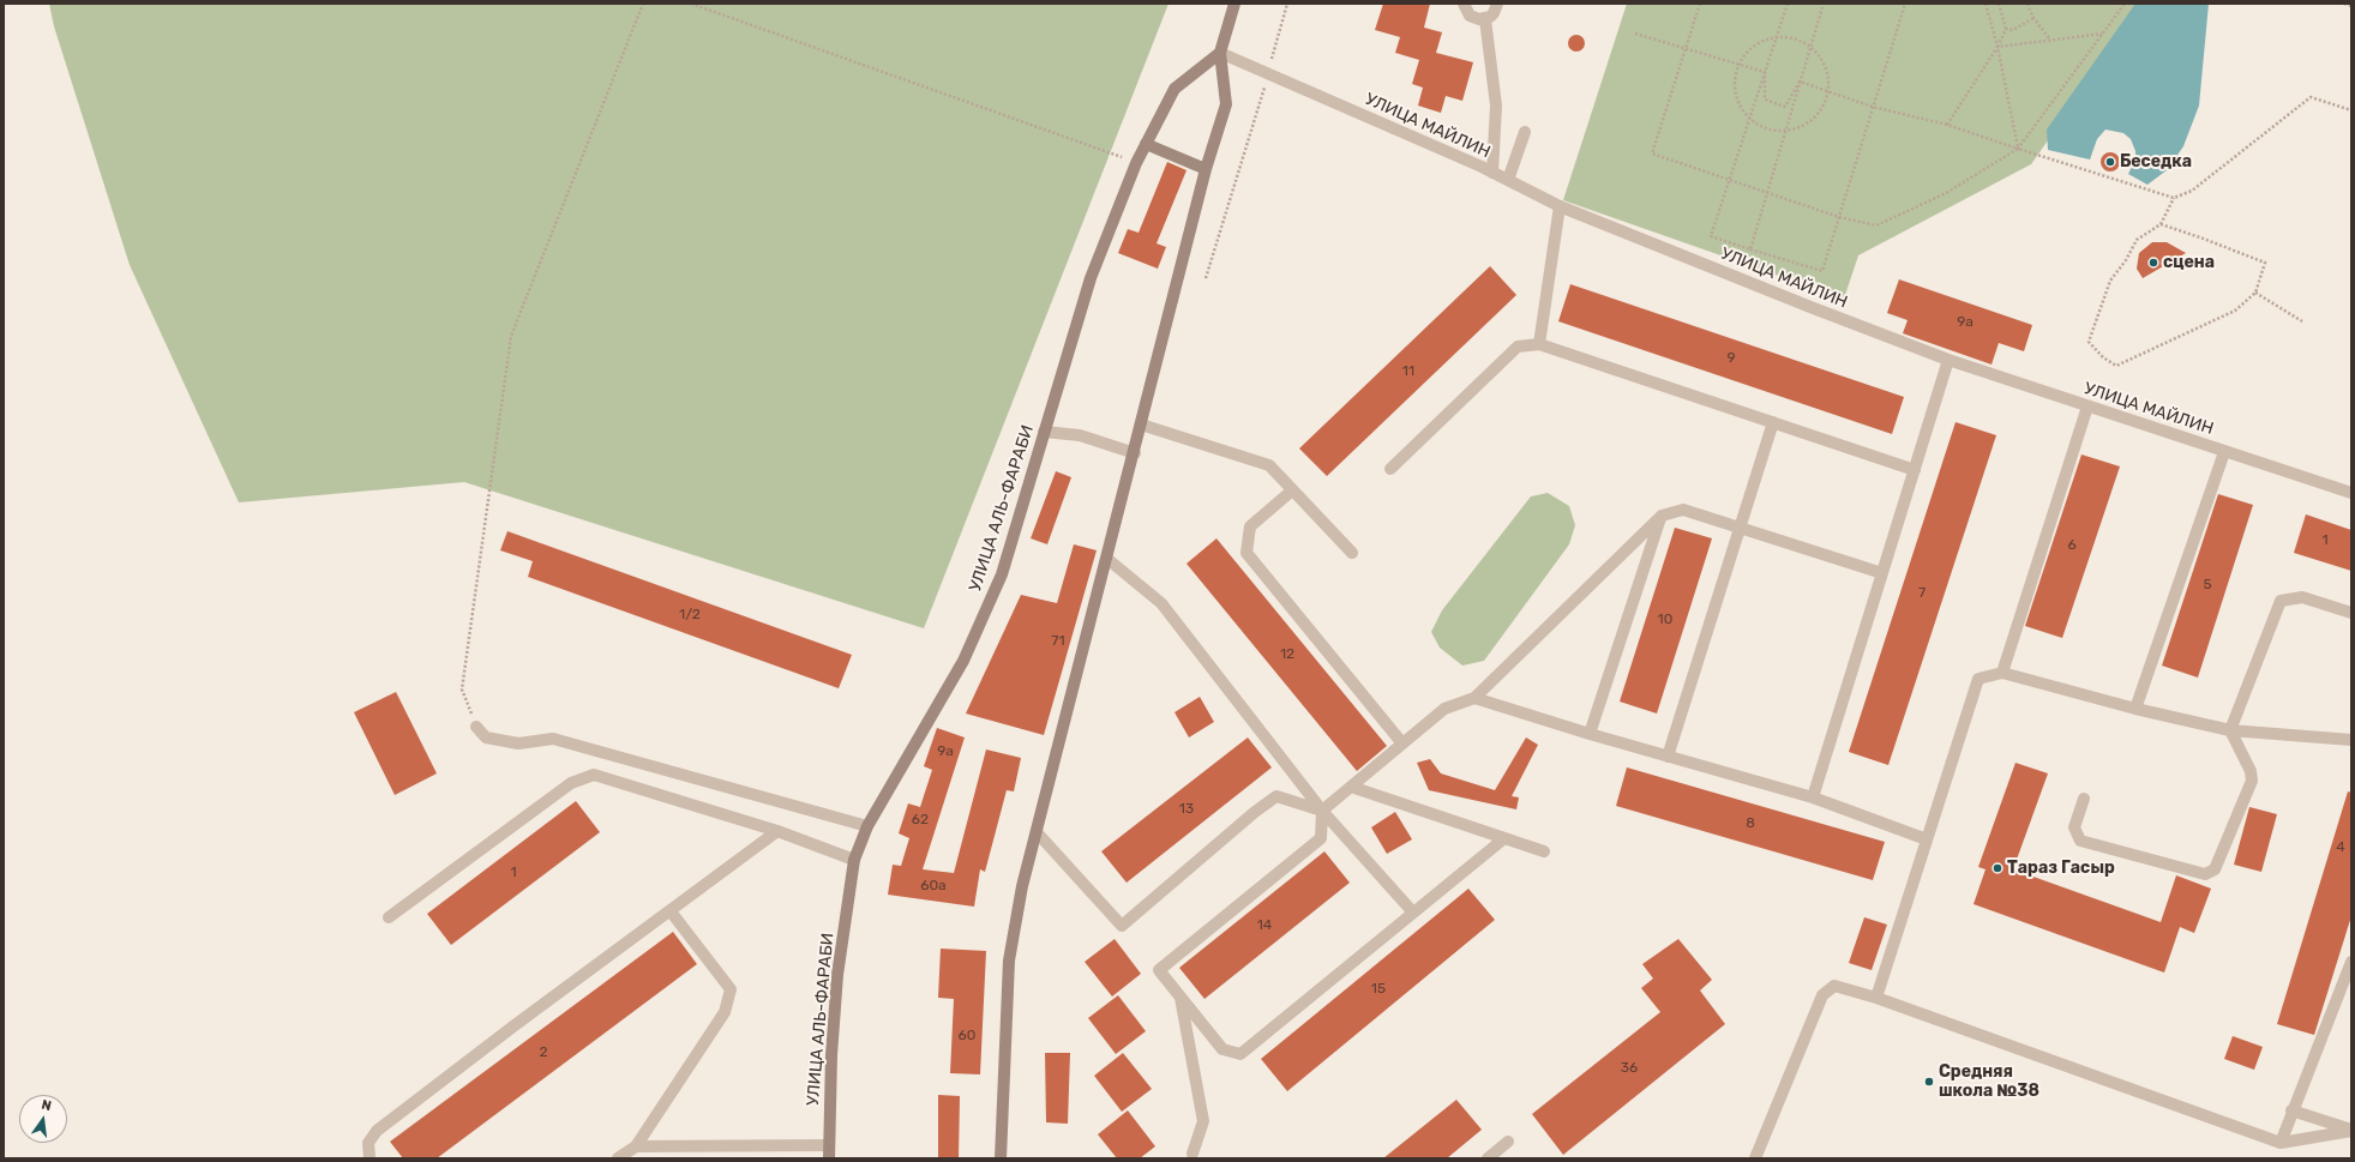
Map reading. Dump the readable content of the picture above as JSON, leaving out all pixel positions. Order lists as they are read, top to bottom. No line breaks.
{"streets":{"main road":["УЛИЦА АЛЬ-ФАРАБИ"],"street":["УЛИЦА МАЙЛИН"]},"crossings":[["УЛИЦА МАЙЛИН","УЛИЦА АЛЬ-ФАРАБИ"]],"places":["Беседка","сцена","Тараз Гасыр","Средняя школа №38"],"house_numbers":["9а","9","11","1","6","5","7","1/2","10","71","12","9а","13","62","8","4","1","60а","14","15","60","2","36"],"north":"top"}
